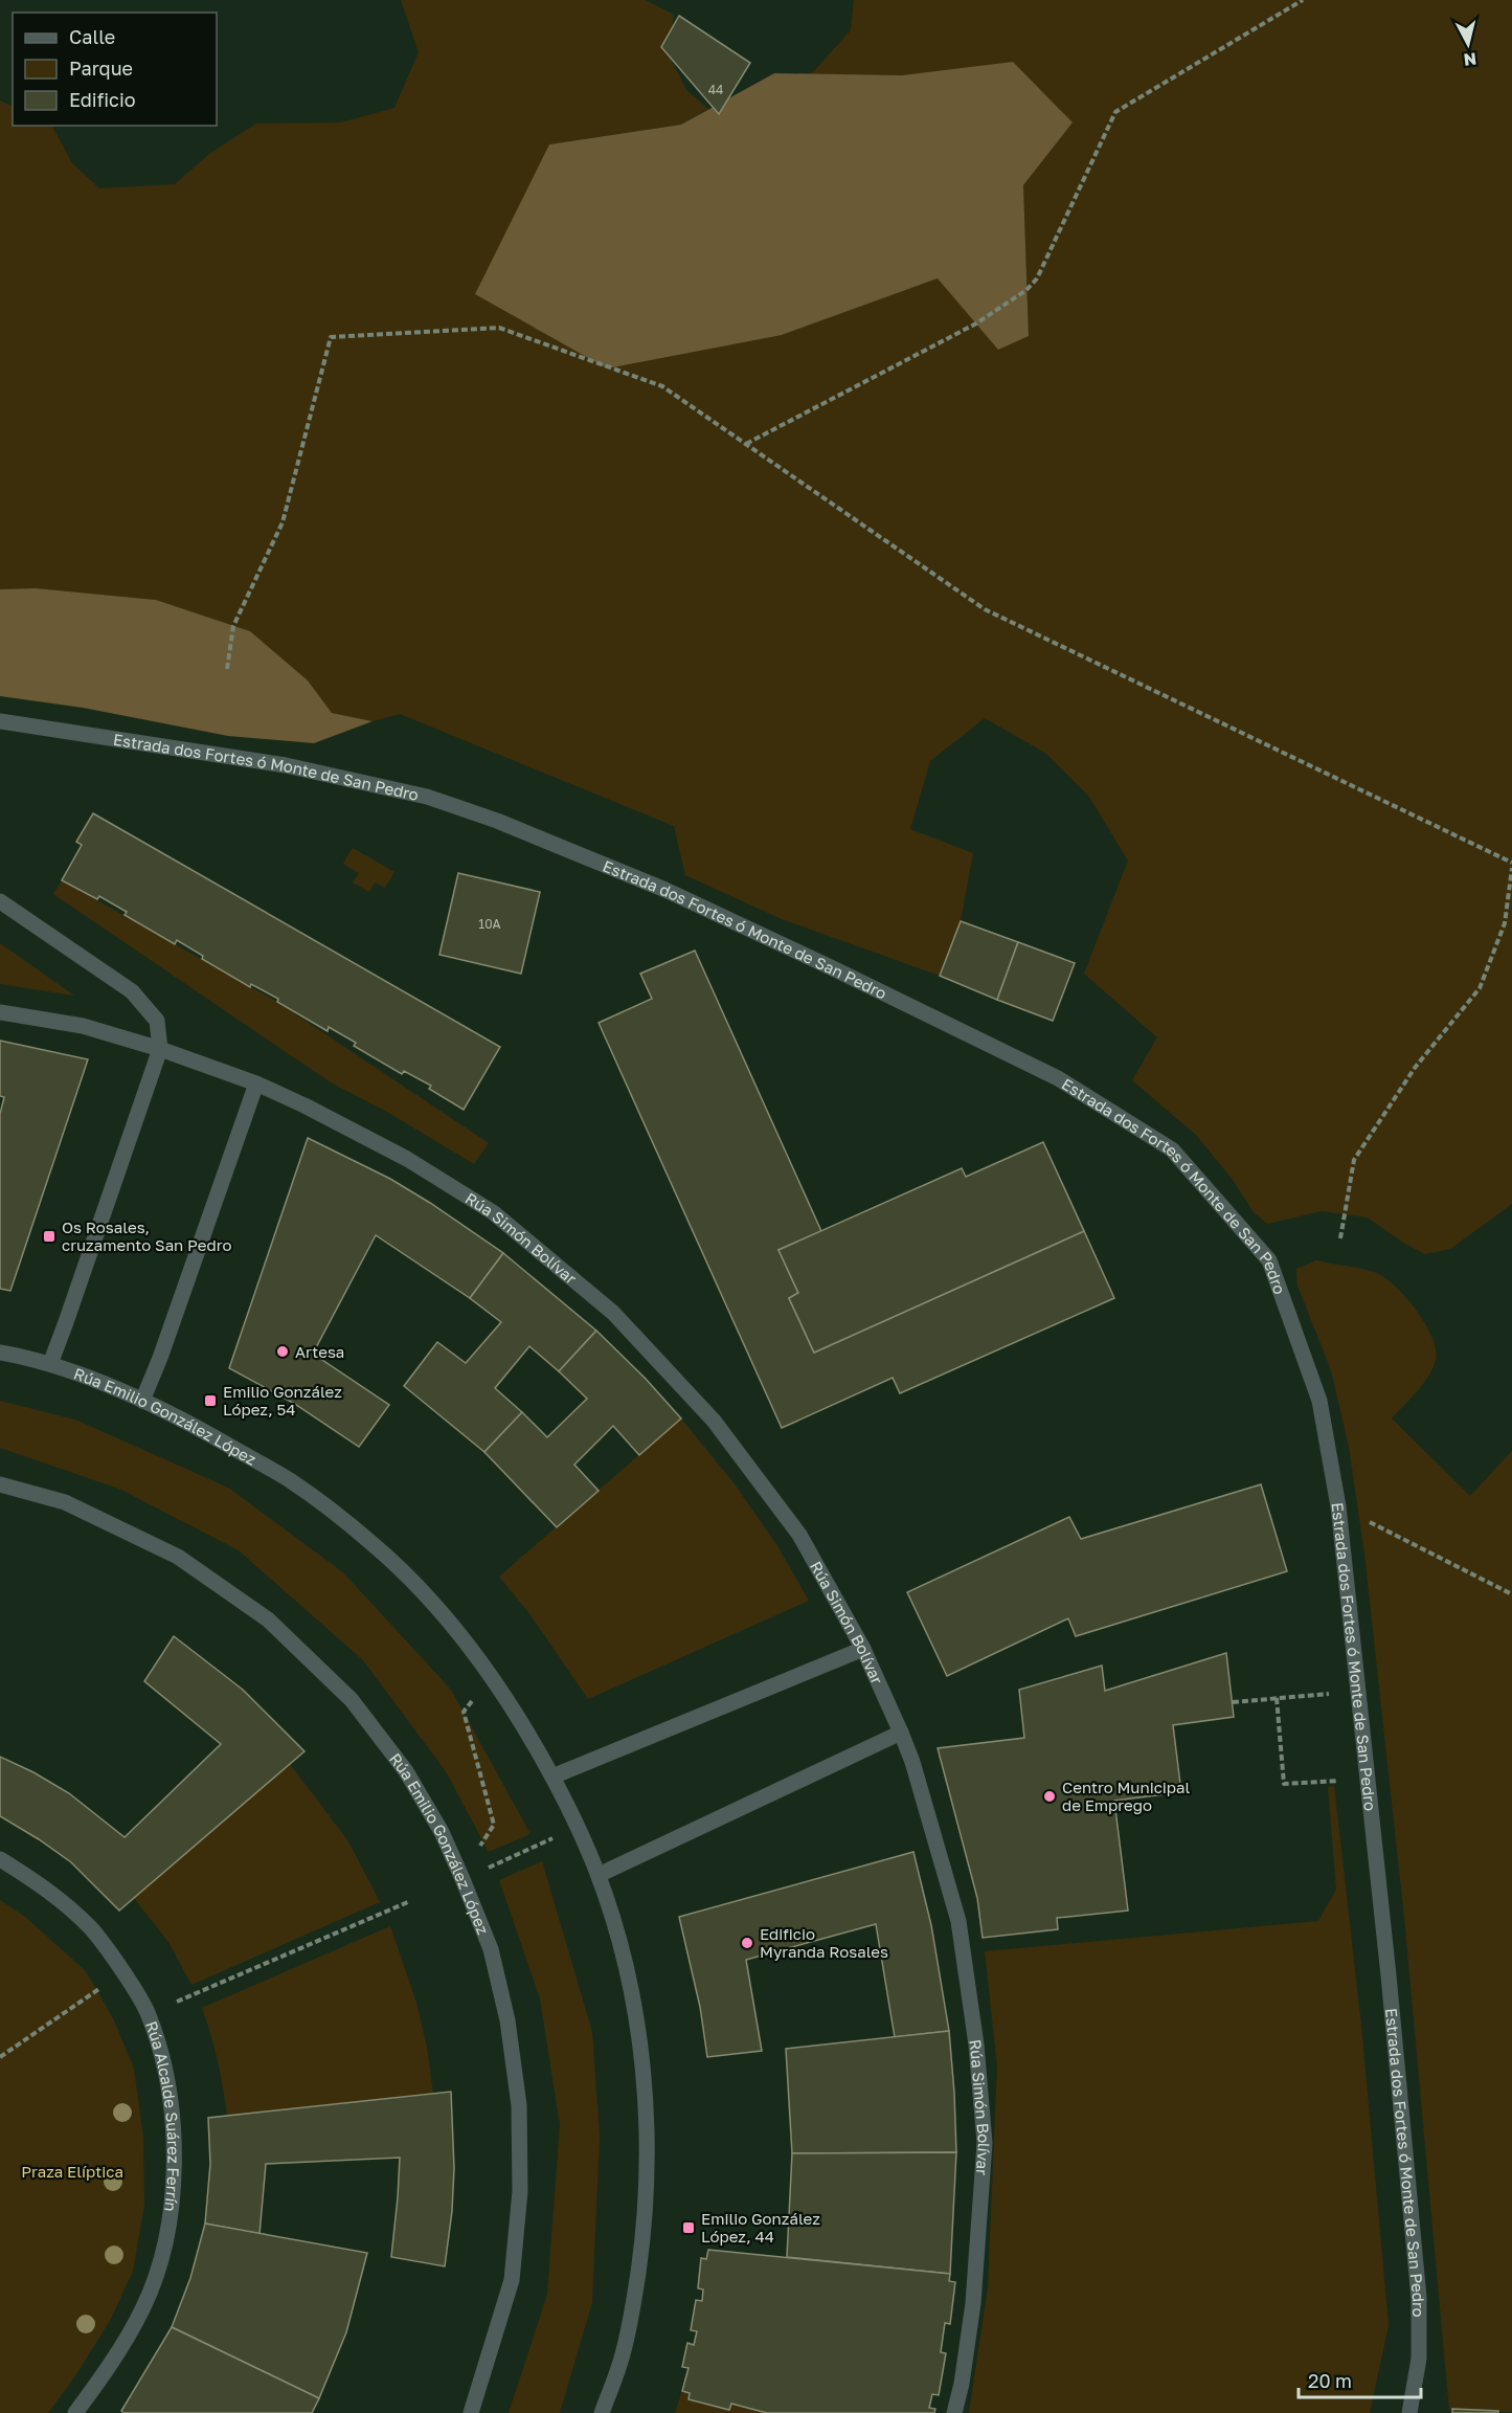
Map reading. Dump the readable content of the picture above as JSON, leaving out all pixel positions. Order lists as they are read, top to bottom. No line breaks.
{"streets":{"street":["Estrada dos Fortes ó Monte de San Pedro","Rúa Simón Bolívar","Rúa Emilio González López","Rúa Alcalde Suárez Ferrín"]},"parks":["Praza Elíptica"],"places":{"transit":["Os Rosales, cruzamento San Pedro","Emilio González López, 54","Emilio González López, 44"],"other":["Artesa","Centro Municipal de Emprego","Edificio Myranda Rosales"]},"house_numbers":["44","10A"],"legend":["Calle","Parque","Edificio"],"scale_bar":"20 m","north":"bottom"}
